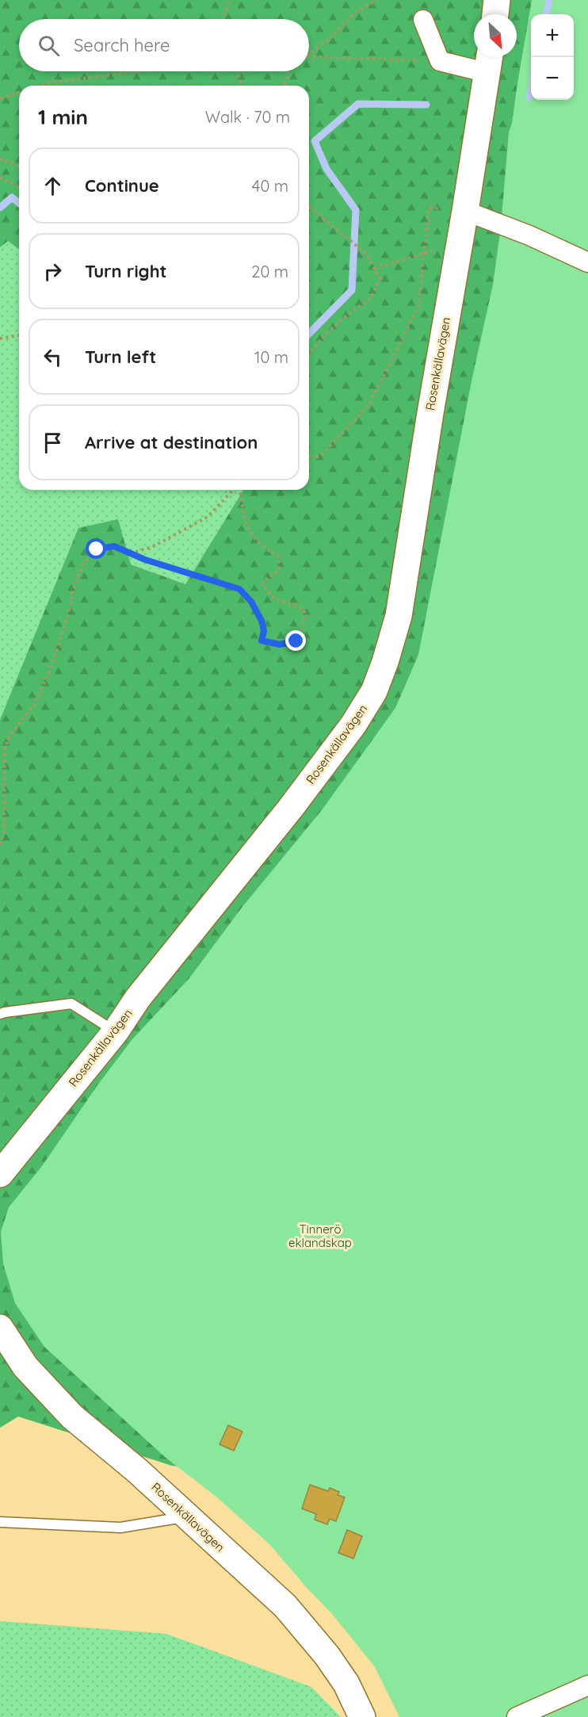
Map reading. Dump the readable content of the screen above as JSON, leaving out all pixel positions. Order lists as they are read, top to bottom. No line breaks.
{"streets":{"street":["Rosenkällavägen"]},"parks":["Tinnerö eklandskap"],"north":"bottom right","page":{"map_buttons":["+","−"],"search":"Search here","heading":["1 min","Walk · 70 m"],"list":[["Continue","40 m"],["Turn right","20 m"],["Turn left","10 m"],"Arrive at destination"]}}
